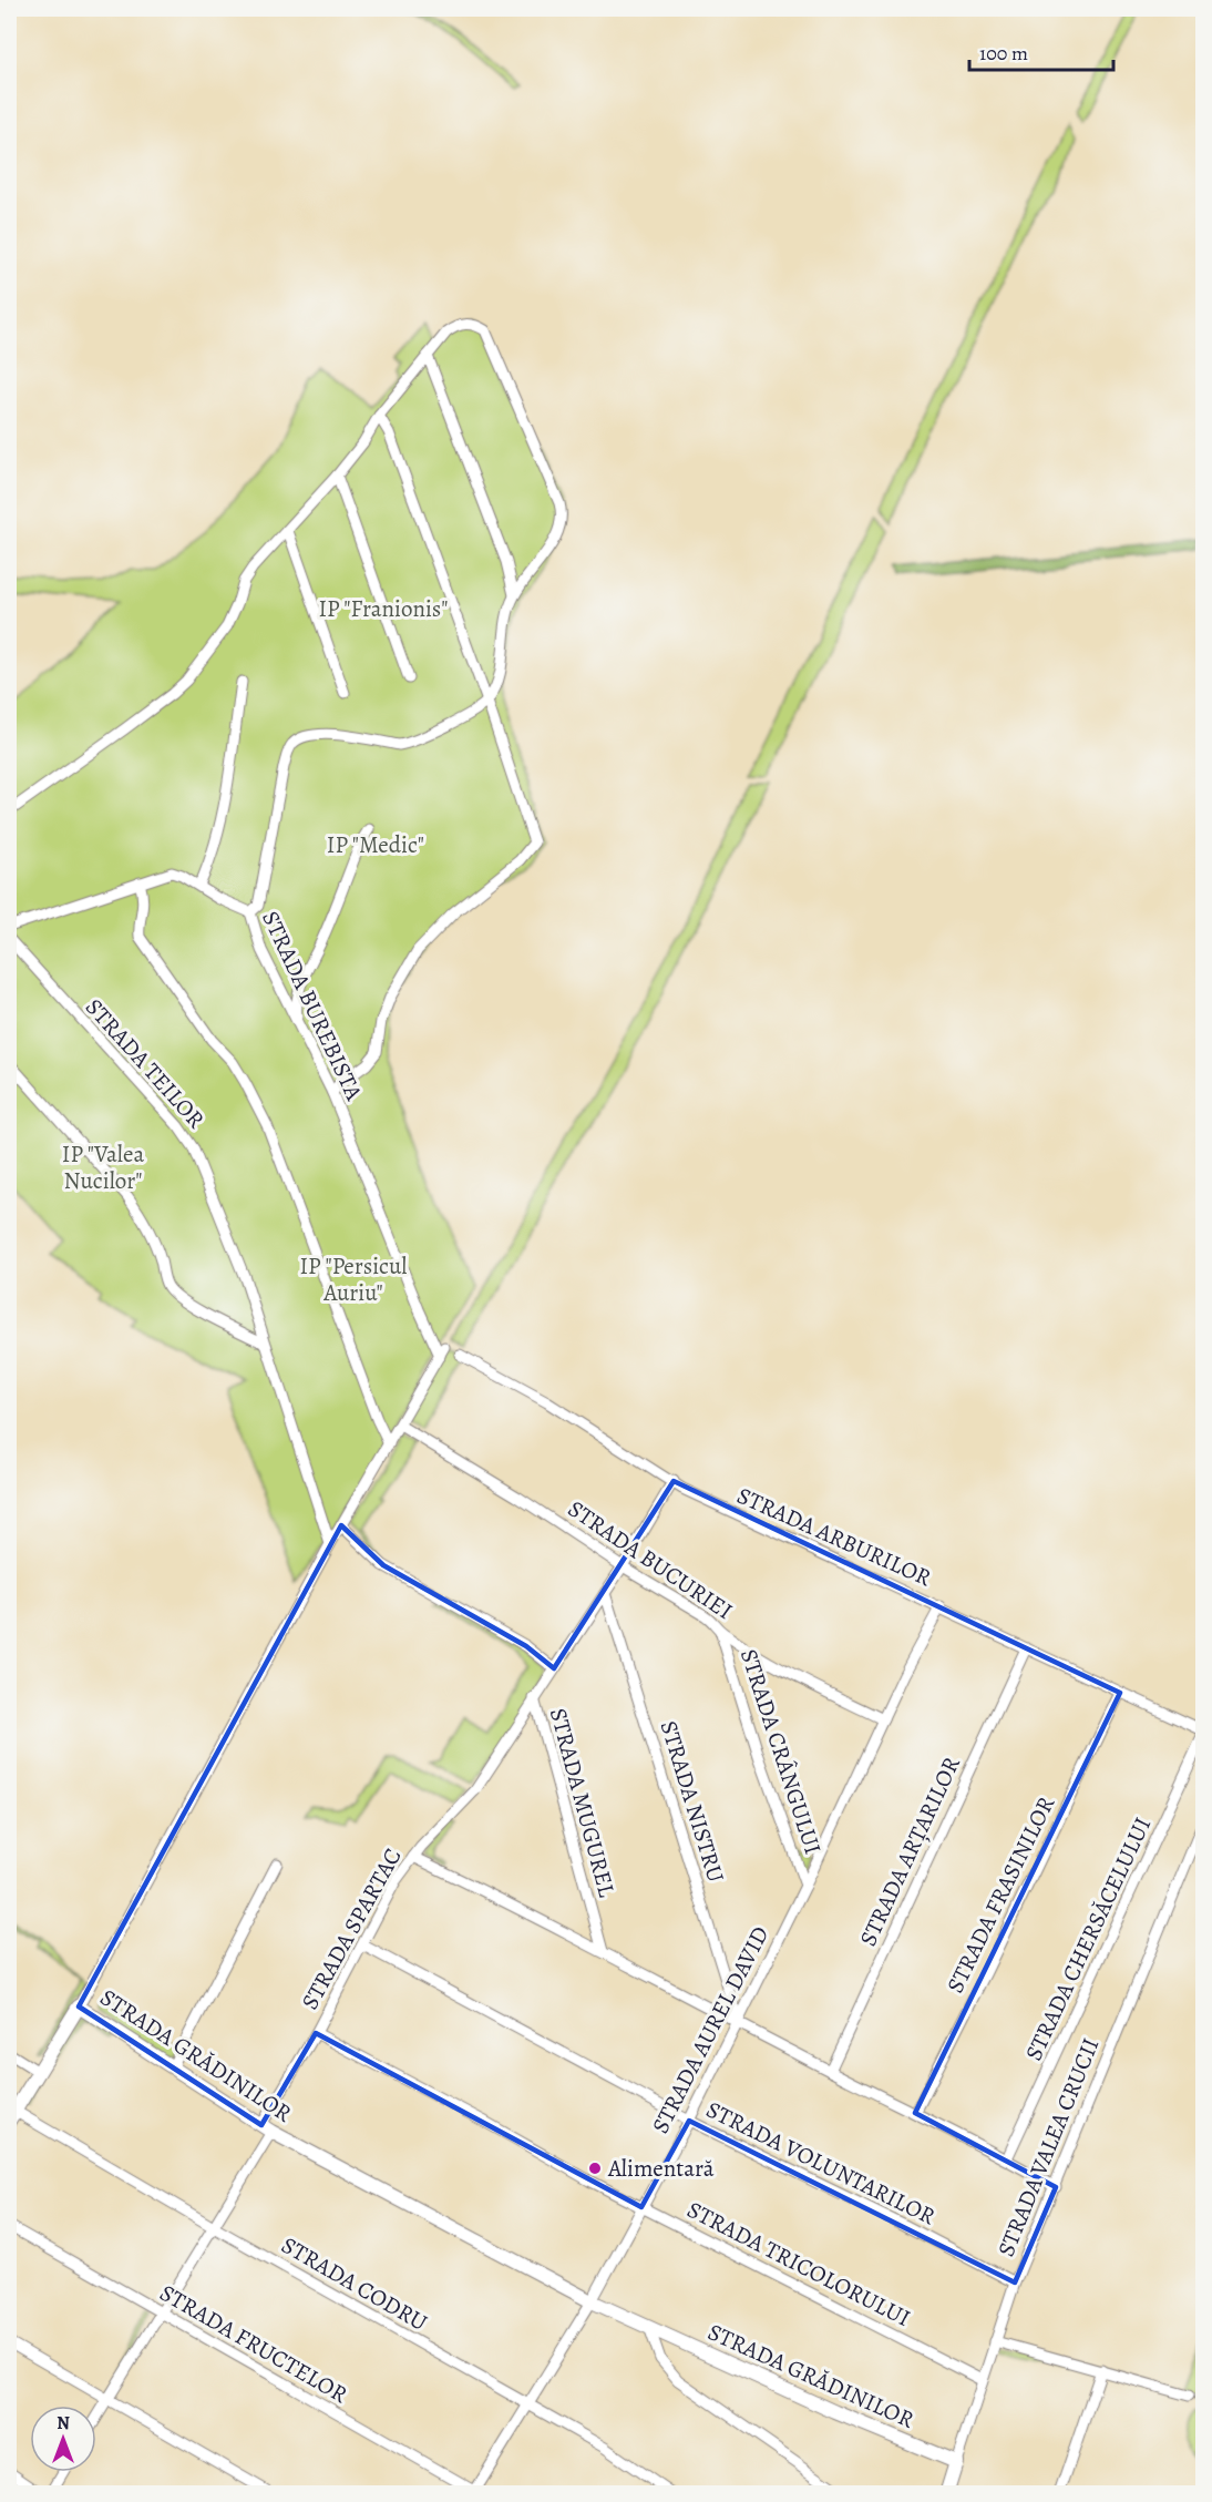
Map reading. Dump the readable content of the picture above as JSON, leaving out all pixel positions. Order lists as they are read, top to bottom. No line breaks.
{"streets":{"street":["STRADA BUREBISTA","STRADA TEILOR","STRADA ARBURILOR","STRADA BUCURIEI","STRADA CRÂNGULUI","STRADA NISTRU","STRADA MUGUREL","STRADA ARȚARILOR","STRADA FRASINILOR","STRADA SPARTAC","STRADA CHERSĂCELULUI","STRADA AUREL DAVID","STRADA GRĂDINILOR","STRADA VALEA CRUCII","STRADA VOLUNTARILOR","STRADA TRICOLORULUI","STRADA CODRU","STRADA FRUCTELOR"]},"crossings":[["STRADA BUREBISTA","STRADA GRĂDINILOR"],["STRADA TEILOR","STRADA GRĂDINILOR"],["STRADA ARBURILOR","STRADA MUGUREL"],["STRADA ARBURILOR","STRADA ARȚARILOR"],["STRADA ARBURILOR","STRADA FRASINILOR"],["STRADA ARBURILOR","STRADA CHERSĂCELULUI"],["STRADA ARBURILOR","STRADA AUREL DAVID"],["STRADA BUCURIEI","STRADA CRÂNGULUI"],["STRADA BUCURIEI","STRADA MUGUREL"],["STRADA BUCURIEI","STRADA AUREL DAVID"],["STRADA BUCURIEI","STRADA GRĂDINILOR"],["STRADA CRÂNGULUI","STRADA AUREL DAVID"],["STRADA NISTRU","STRADA MUGUREL"],["STRADA NISTRU","STRADA AUREL DAVID"],["STRADA MUGUREL","STRADA SPARTAC"],["STRADA SPARTAC","STRADA GRĂDINILOR"],["STRADA SPARTAC","STRADA VOLUNTARILOR"],["STRADA SPARTAC","STRADA TRICOLORULUI"],["STRADA SPARTAC","STRADA CODRU"],["STRADA SPARTAC","STRADA FRUCTELOR"],["STRADA AUREL DAVID","STRADA GRĂDINILOR"],["STRADA AUREL DAVID","STRADA VOLUNTARILOR"],["STRADA AUREL DAVID","STRADA TRICOLORULUI"],["STRADA AUREL DAVID","STRADA CODRU"],["STRADA AUREL DAVID","STRADA FRUCTELOR"],["STRADA GRĂDINILOR","STRADA VALEA CRUCII"],["STRADA VALEA CRUCII","STRADA VOLUNTARILOR"],["STRADA VALEA CRUCII","STRADA TRICOLORULUI"]],"parks":["IP \"Franionis\"","IP \"Medic\"","IP \"Valea Nucilor\"","IP \"Persicul Auriu\""],"places":["Alimentară"],"scale_bar":"100 m","north":"top"}
